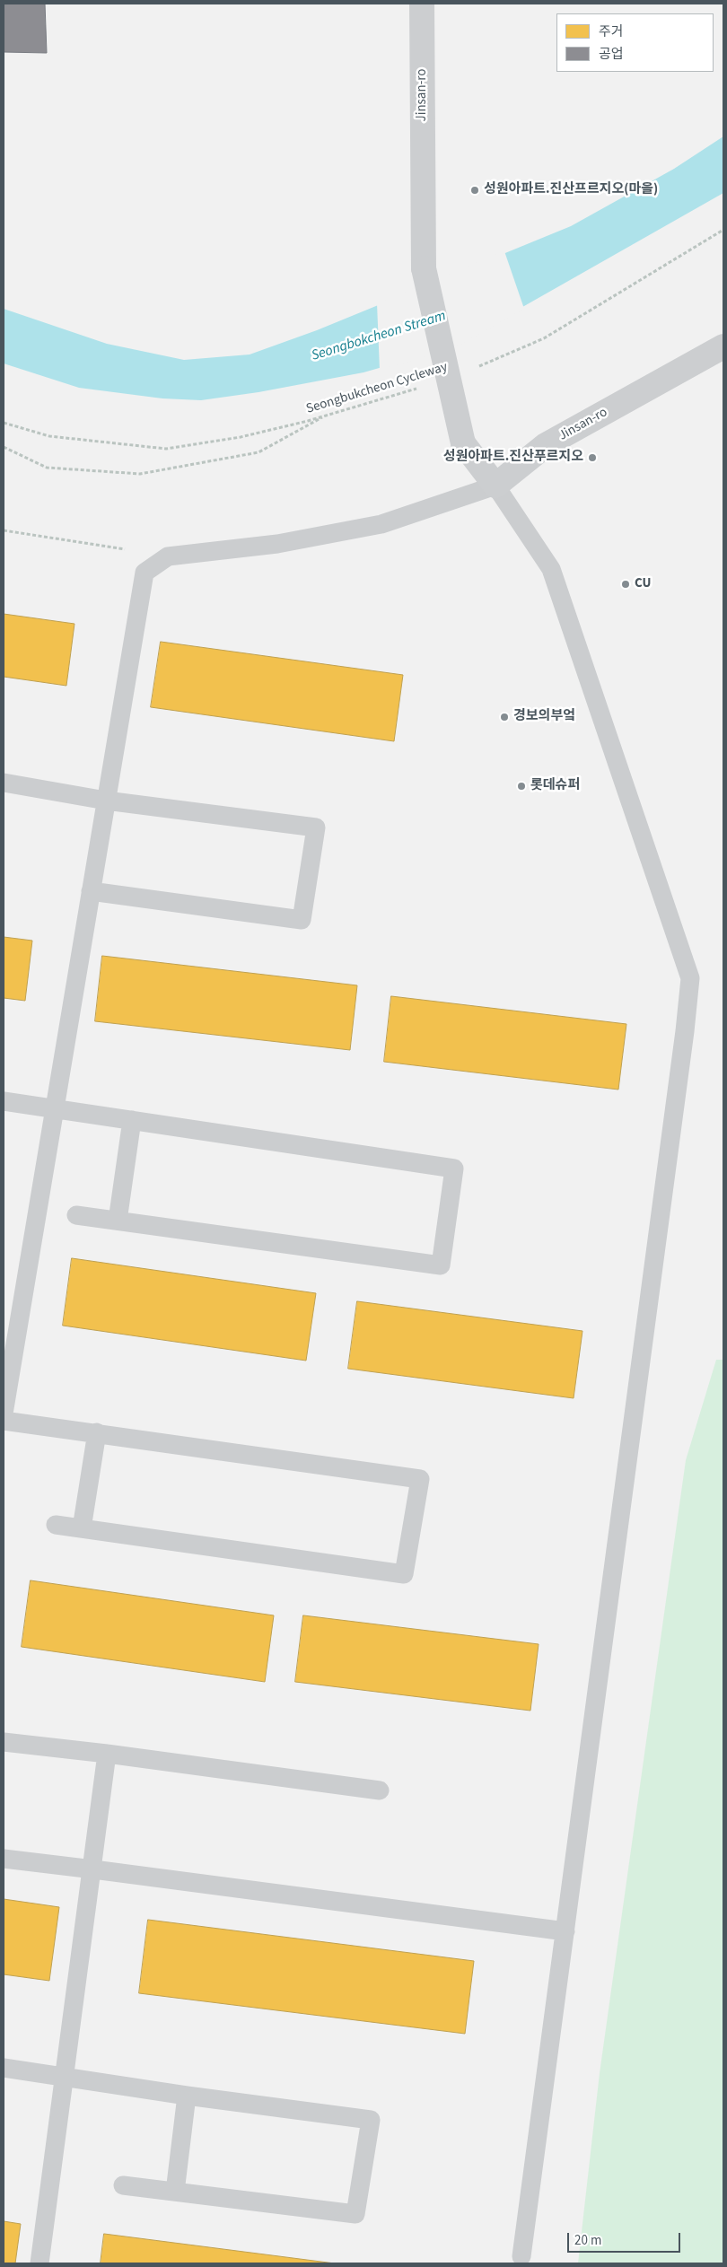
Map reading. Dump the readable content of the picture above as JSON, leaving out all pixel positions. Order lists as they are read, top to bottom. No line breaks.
{"streets":{"street":["Jinsan-ro"],"path":["Seongbukcheon Cycleway"]},"water":["Seongbokcheon Stream"],"places":["성원아파트.진산프르지오(마을)","성원아파트.진산푸르지오","CU","경보의부엌","롯데슈퍼"],"legend":["주거","공업"],"scale_bar":"20 m"}
